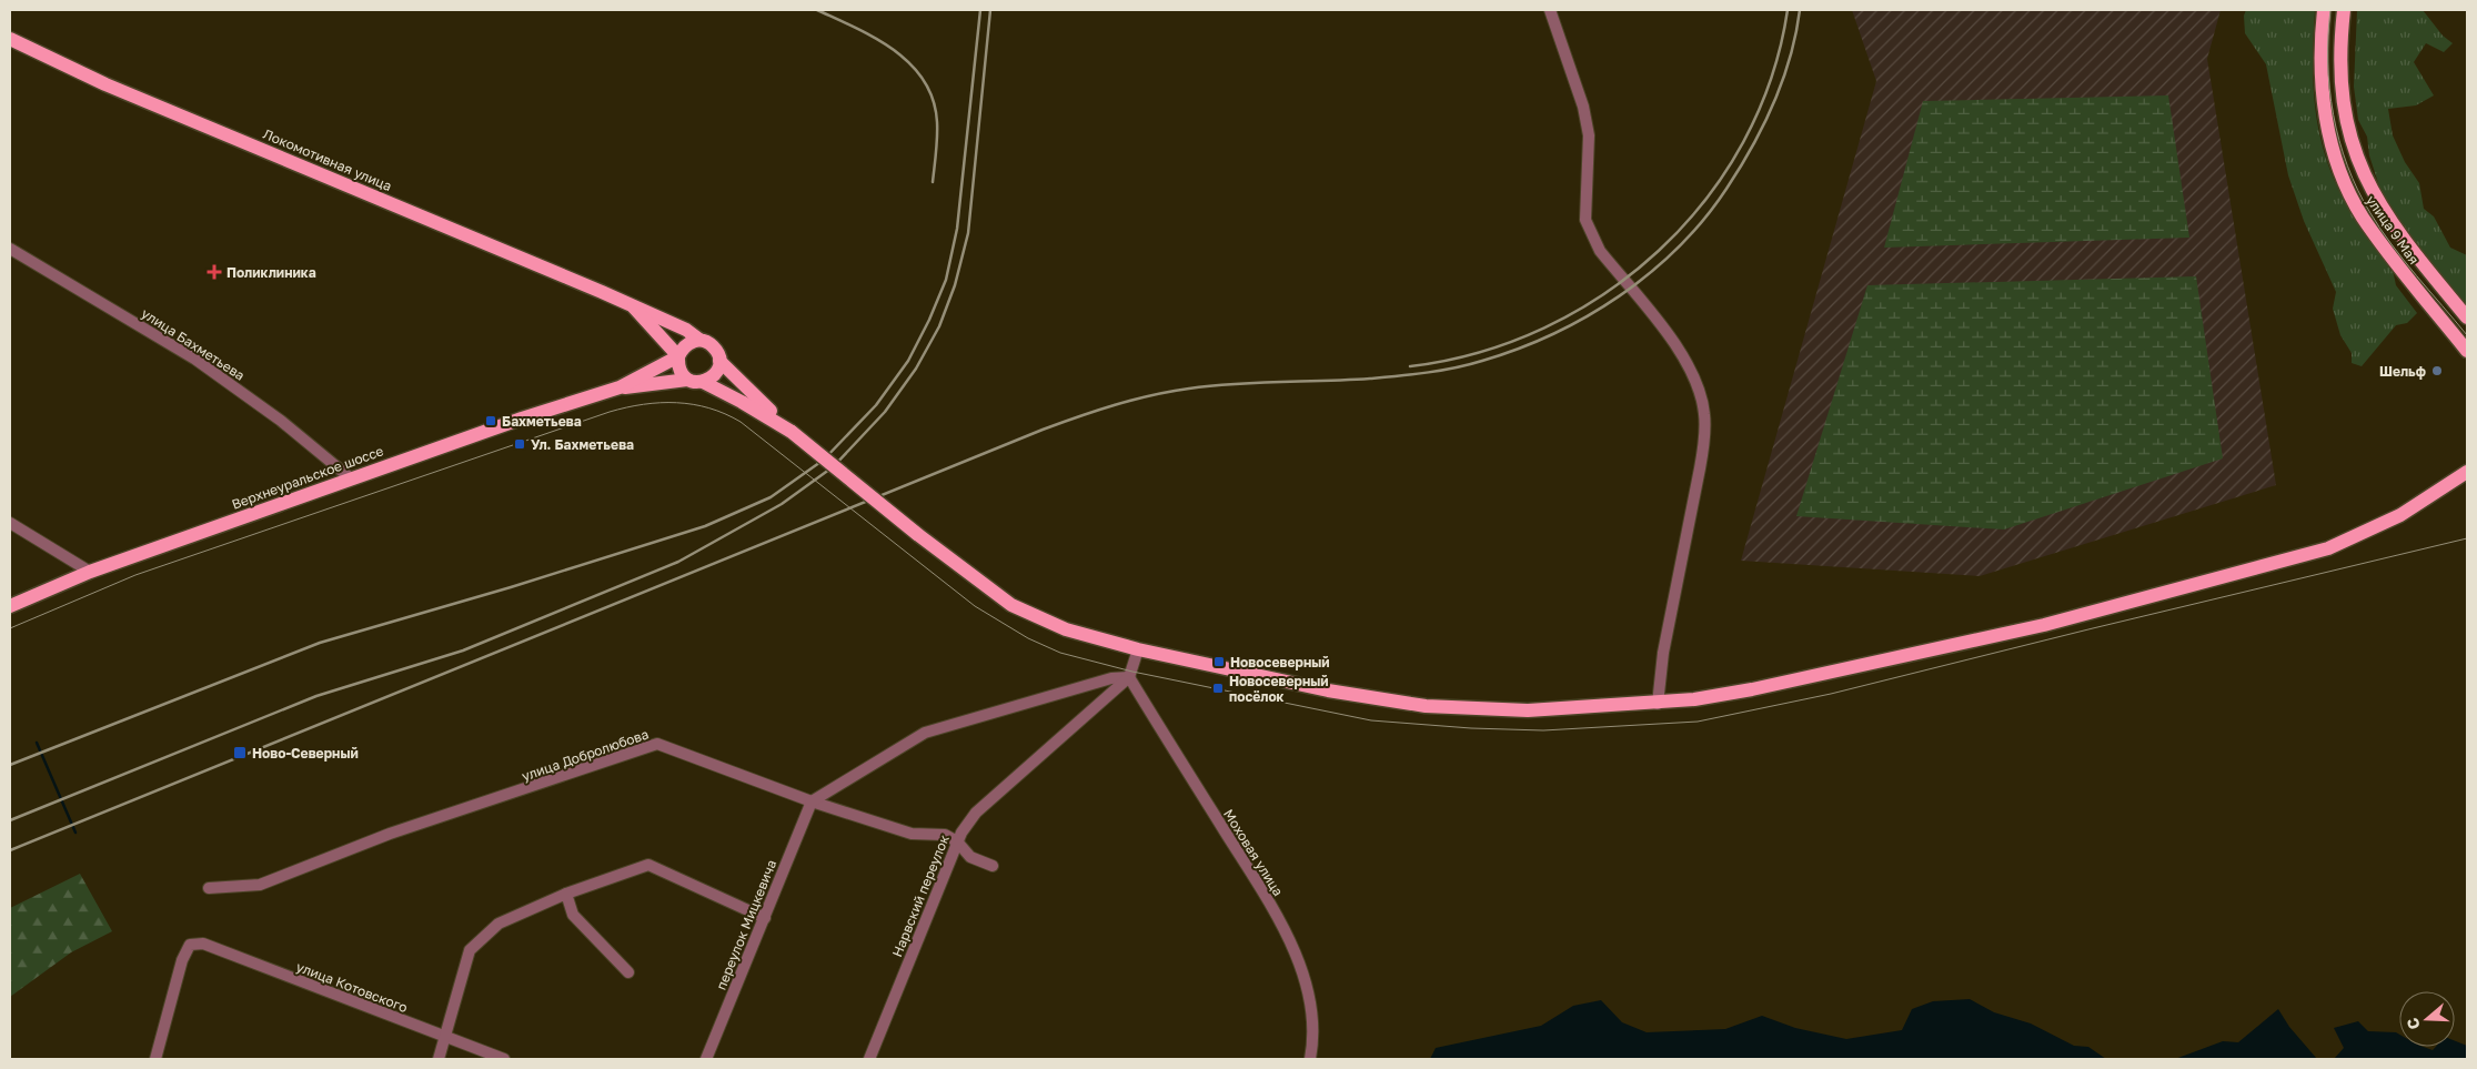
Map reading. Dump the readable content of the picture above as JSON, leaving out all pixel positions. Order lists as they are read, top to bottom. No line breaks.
{"streets":{"main road":["Локомотивная улица","улица 9 Мая","Верхнеуральское шоссе"],"street":["улица Бахметьева","улица Добролюбова","Моховая улица","Нарвский переулок","переулок Мицкевича","улица Котовского"]},"crossings":[["улица Бахметьева","Верхнеуральское шоссе"],["улица Добролюбова","Нарвский переулок"],["улица Добролюбова","переулок Мицкевича"],["Моховая улица","Нарвский переулок"]],"places":{"health":["Поликлиника"],"other":["Шельф"],"transit":["Бахметьева","Ул. Бахметьева","Новосеверный","Новосеверный посёлок","Ново-Северный"]},"north":"left"}
